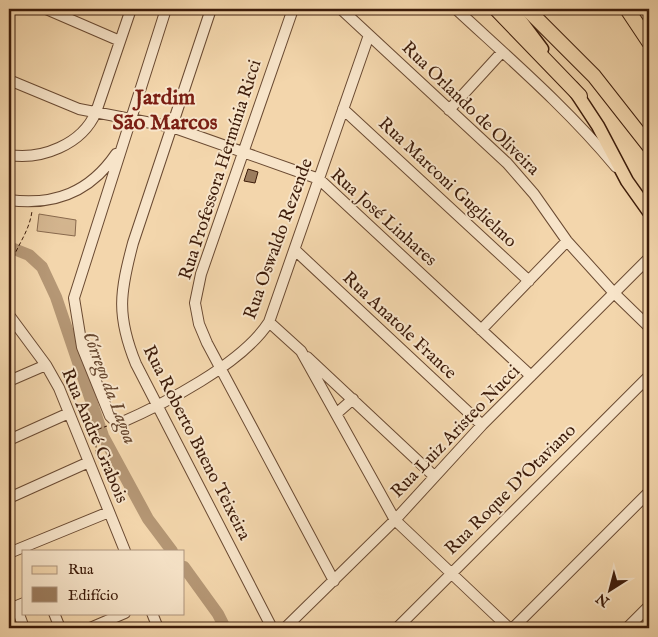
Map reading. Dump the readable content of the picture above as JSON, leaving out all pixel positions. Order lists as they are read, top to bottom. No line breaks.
{"streets":{"street":["Rua Orlando de Oliveira","Rua Professora Hermínia Ricci","Rua Marconi Guglielmo","Rua José Linhares","Rua Oswaldo Rezende","Rua Anatole France","Rua Luiz Aristeo Nucci","Rua André Grabois","Rua Roberto Bueno Teixeira","Rua Roque D'Otaviano"]},"crossings":[["Rua Orlando de Oliveira","Rua Oswaldo Rezende"],["Rua Orlando de Oliveira","Rua Luiz Aristeo Nucci"],["Rua Professora Hermínia Ricci","Rua José Linhares"],["Rua Professora Hermínia Ricci","Rua Oswaldo Rezende"],["Rua Professora Hermínia Ricci","Rua Luiz Aristeo Nucci"],["Rua Marconi Guglielmo","Rua Oswaldo Rezende"],["Rua José Linhares","Rua Oswaldo Rezende"],["Rua José Linhares","Rua Luiz Aristeo Nucci"],["Rua José Linhares","Rua Roberto Bueno Teixeira"],["Rua Oswaldo Rezende","Rua Anatole France"],["Rua Oswaldo Rezende","Rua Roberto Bueno Teixeira"],["Rua Anatole France","Rua Luiz Aristeo Nucci"]],"districts":["Jardim São Marcos"],"water":["Córrego da Lagoa"],"legend":["Rua","Edifício"],"north":"bottom left"}
